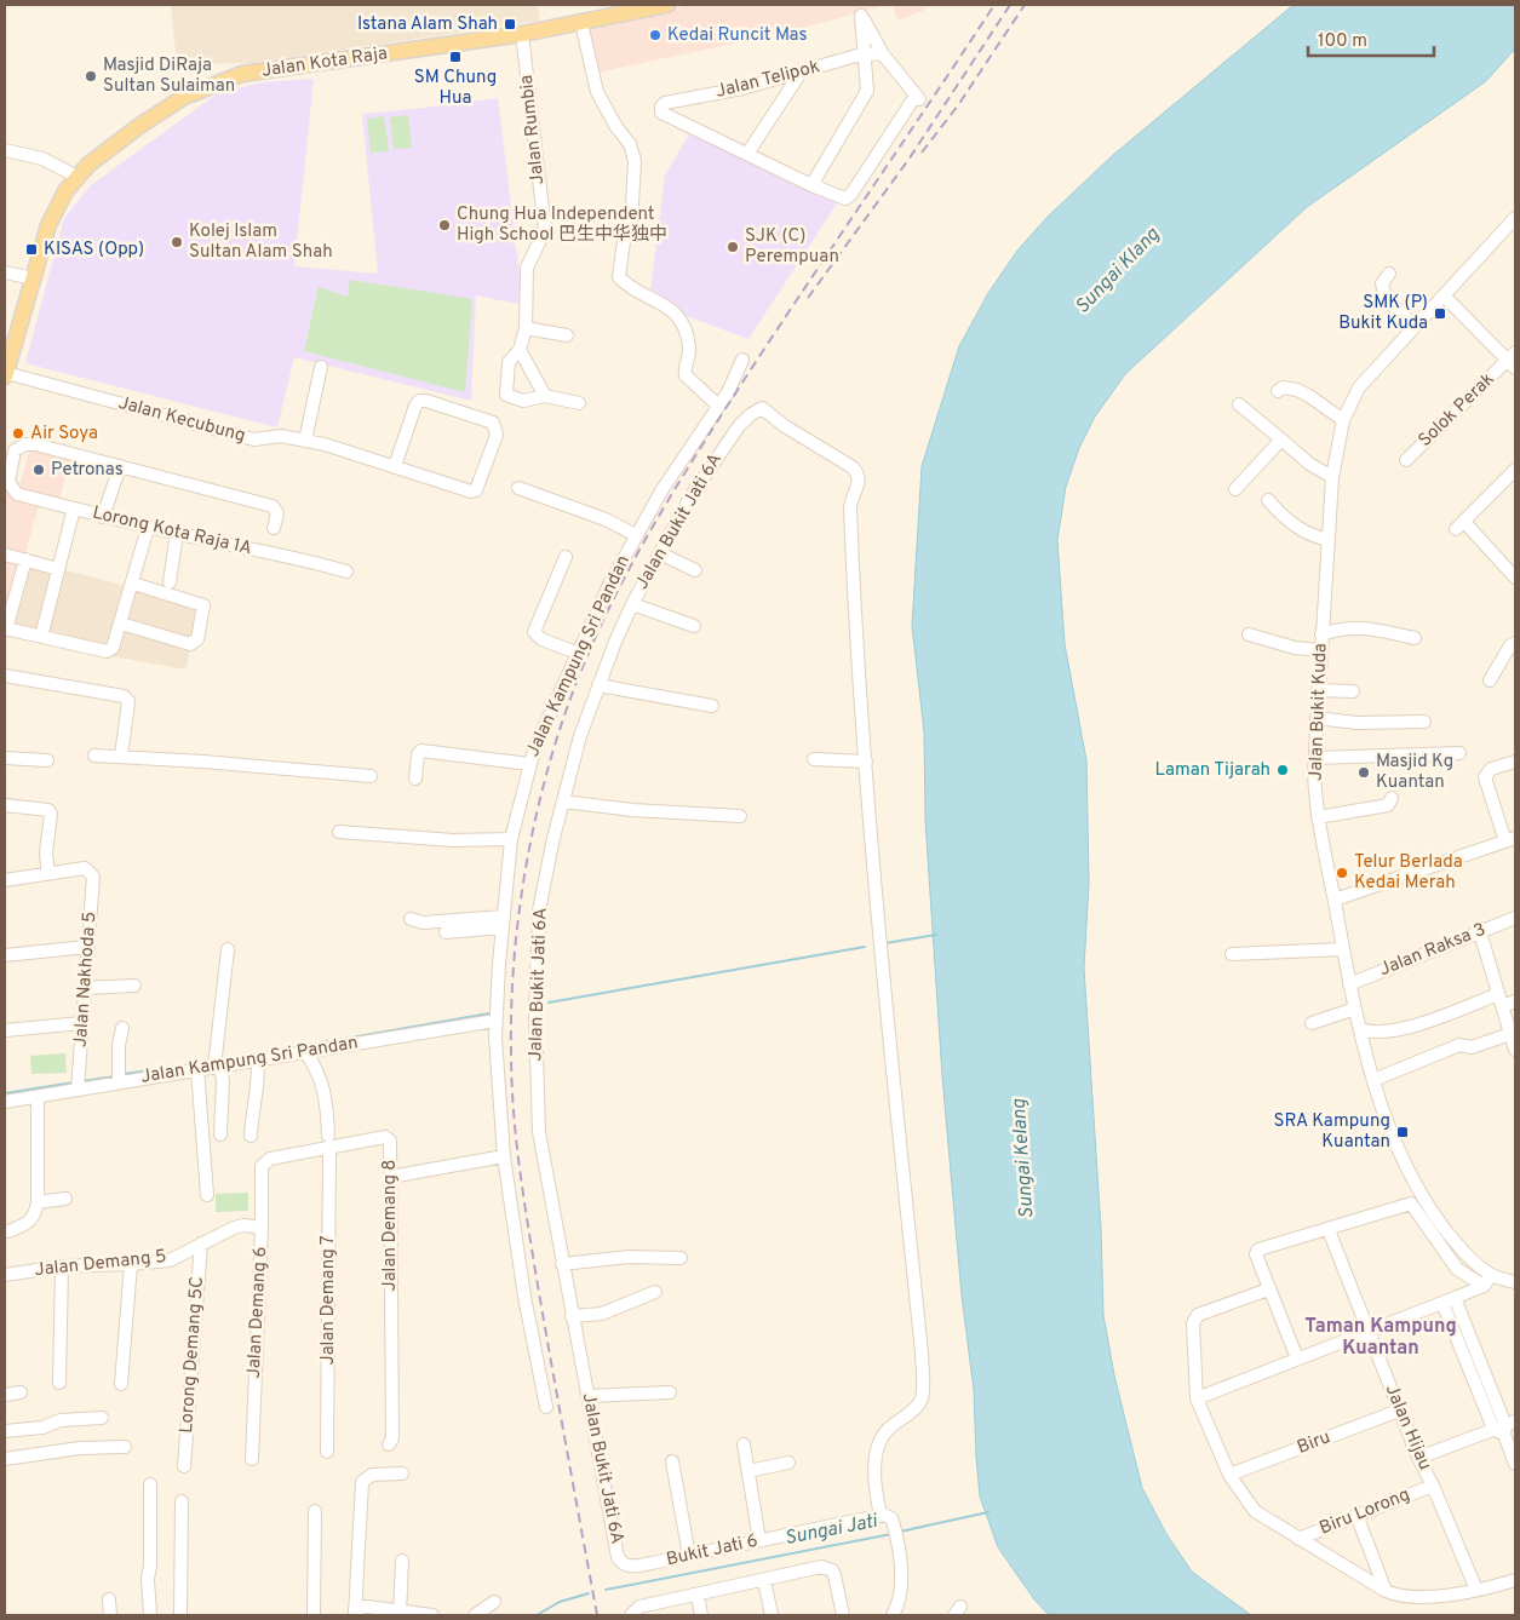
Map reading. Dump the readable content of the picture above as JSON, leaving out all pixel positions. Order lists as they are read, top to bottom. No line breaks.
{"streets":{"main road":["Jalan Kota Raja"],"street":["Jalan Telipok","Jalan Rumbia","Solok Perak","Jalan Kecubung","Jalan Bukit Jati 6A","Lorong Kota Raja 1A","Jalan Kampung Sri Pandan","Jalan Bukit Kuda","Jalan Raksa 3","Jalan Nakhoda 5","Jalan Demang 8","Jalan Demang 5","Jalan Demang 7","Jalan Demang 6","Lorong Demang 5C","Jalan Hijau","Biru","Biru Lorong","Bukit Jati 6"]},"crossings":[["Jalan Kota Raja","Jalan Rumbia"],["Jalan Kota Raja","Jalan Kecubung"],["Jalan Bukit Jati 6A","Bukit Jati 6"],["Jalan Kampung Sri Pandan","Jalan Nakhoda 5"],["Jalan Kampung Sri Pandan","Jalan Demang 7"],["Jalan Bukit Kuda","Jalan Raksa 3"],["Jalan Demang 8","Jalan Demang 7"],["Jalan Demang 8","Jalan Demang 6"],["Jalan Demang 5","Jalan Demang 6"],["Jalan Demang 5","Lorong Demang 5C"],["Jalan Hijau","Biru"],["Jalan Hijau","Biru Lorong"]],"districts":["Taman Kampung Kuantan"],"water":["Sungai Klang","Sungai Kelang","Sungai Jati"],"places":{"transit":["Istana Alam Shah","SM Chung Hua","KISAS (Opp)","SMK (P) Bukit Kuda","SRA Kampung Kuantan"],"other":["Kedai Runcit Mas","Masjid DiRaja Sultan Sulaiman","Chung Hua Independent High School 巴生中华独中","Kolej Islam Sultan Alam Shah","SJK (C) Perempuan","Air Soya","Petronas","Laman Tijarah","Masjid Kg Kuantan","Telur Berlada Kedai Merah"]},"scale_bar":"100 m"}
